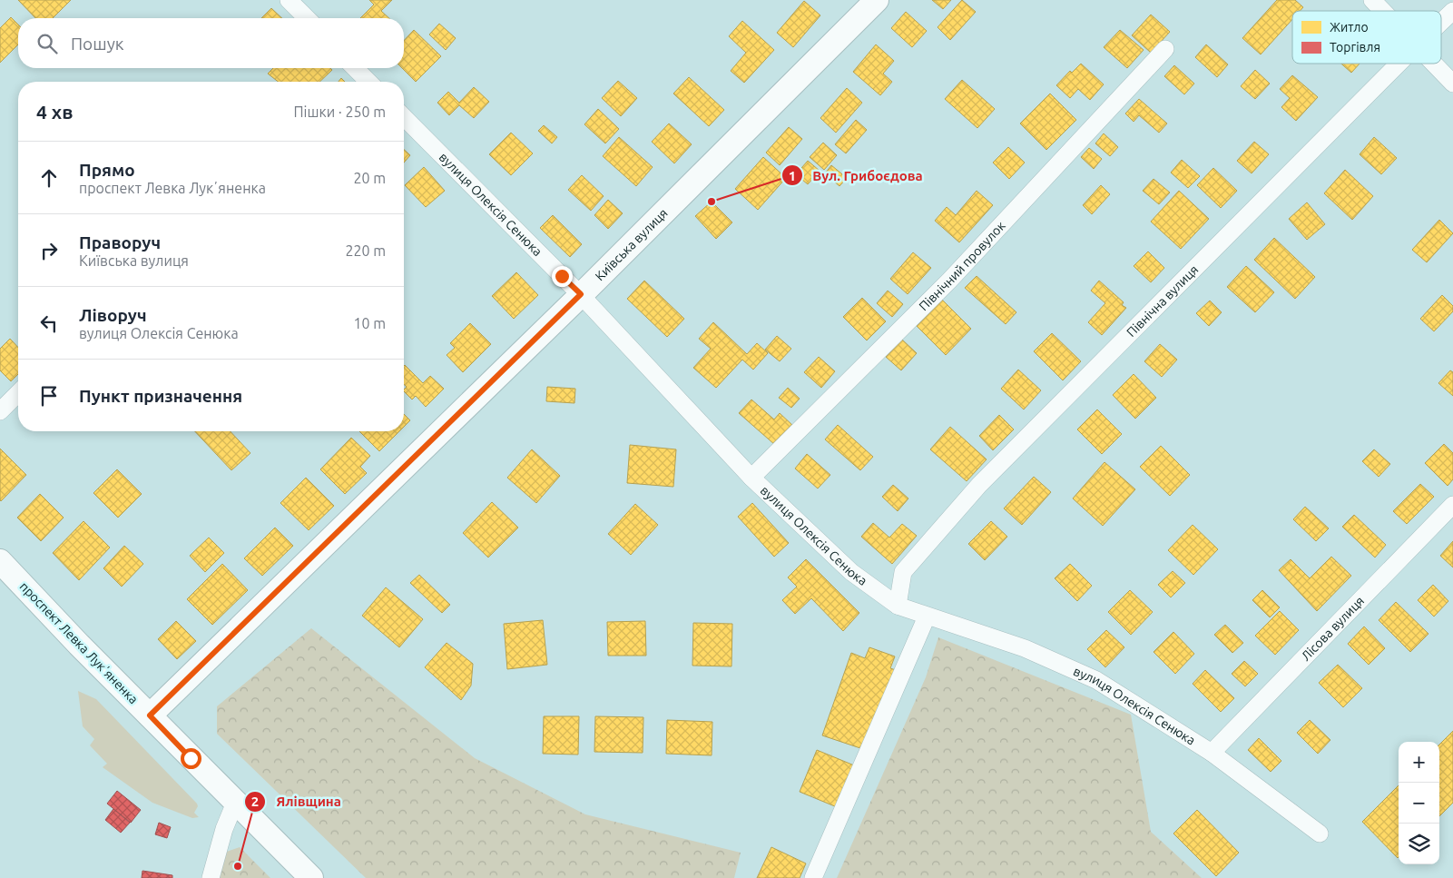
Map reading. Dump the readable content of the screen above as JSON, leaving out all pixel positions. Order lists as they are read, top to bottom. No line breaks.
{"streets":{"main road":["Київська вулиця","проспект Левка Лукʼяненка"],"street":["вулиця Олексія Сенюка","Північний провулок","Північна вулиця","Лісова вулиця"]},"crossings":[["вулиця Олексія Сенюка","Київська вулиця"],["вулиця Олексія Сенюка","Північний провулок"],["вулиця Олексія Сенюка","Північна вулиця"],["вулиця Олексія Сенюка","Лісова вулиця"],["Київська вулиця","проспект Левка Лукʼяненка"]],"places":["Вул. Грибоєдова","Ялівщина"],"legend":["Житло","Торгівля"],"page":{"search":"Пошук","heading":["4 хв","Пішки · 250 m"],"list":[["Прямо","проспект Левка Лукʼяненка","20 m"],["Праворуч","Київська вулиця","220 m"],["Ліворуч","вулиця Олексія Сенюка","10 m"],"Пункт призначення"],"map_buttons":["+","−"]}}
